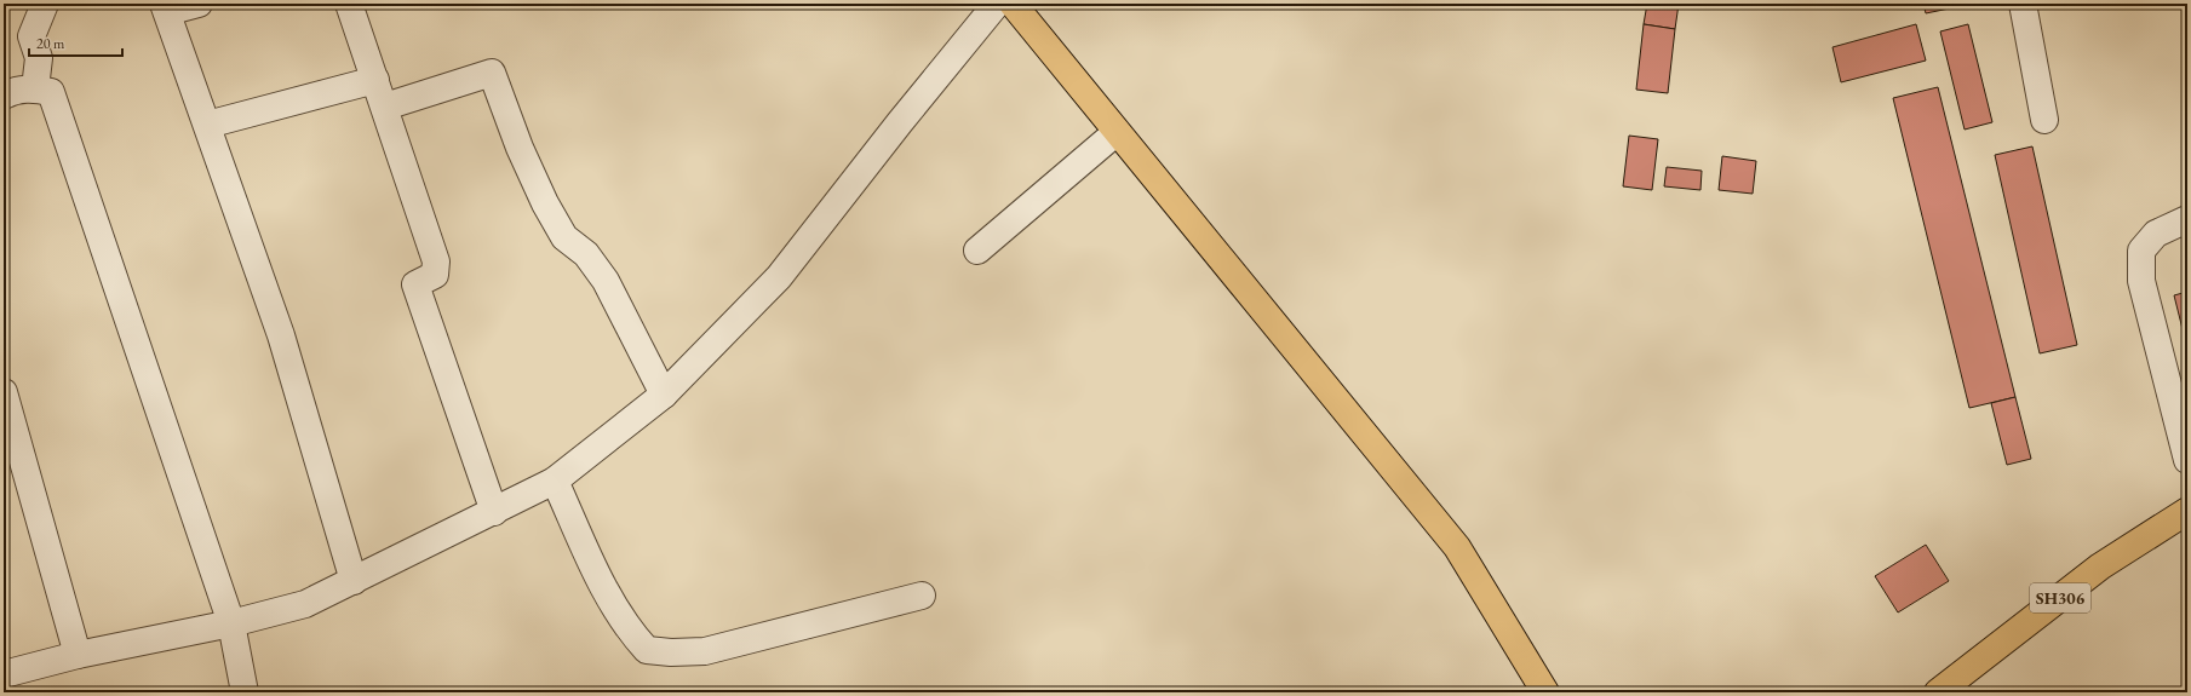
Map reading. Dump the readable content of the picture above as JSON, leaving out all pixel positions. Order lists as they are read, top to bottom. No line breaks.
{"streets":{"main road":["SH306"]},"scale_bar":"20 m"}
